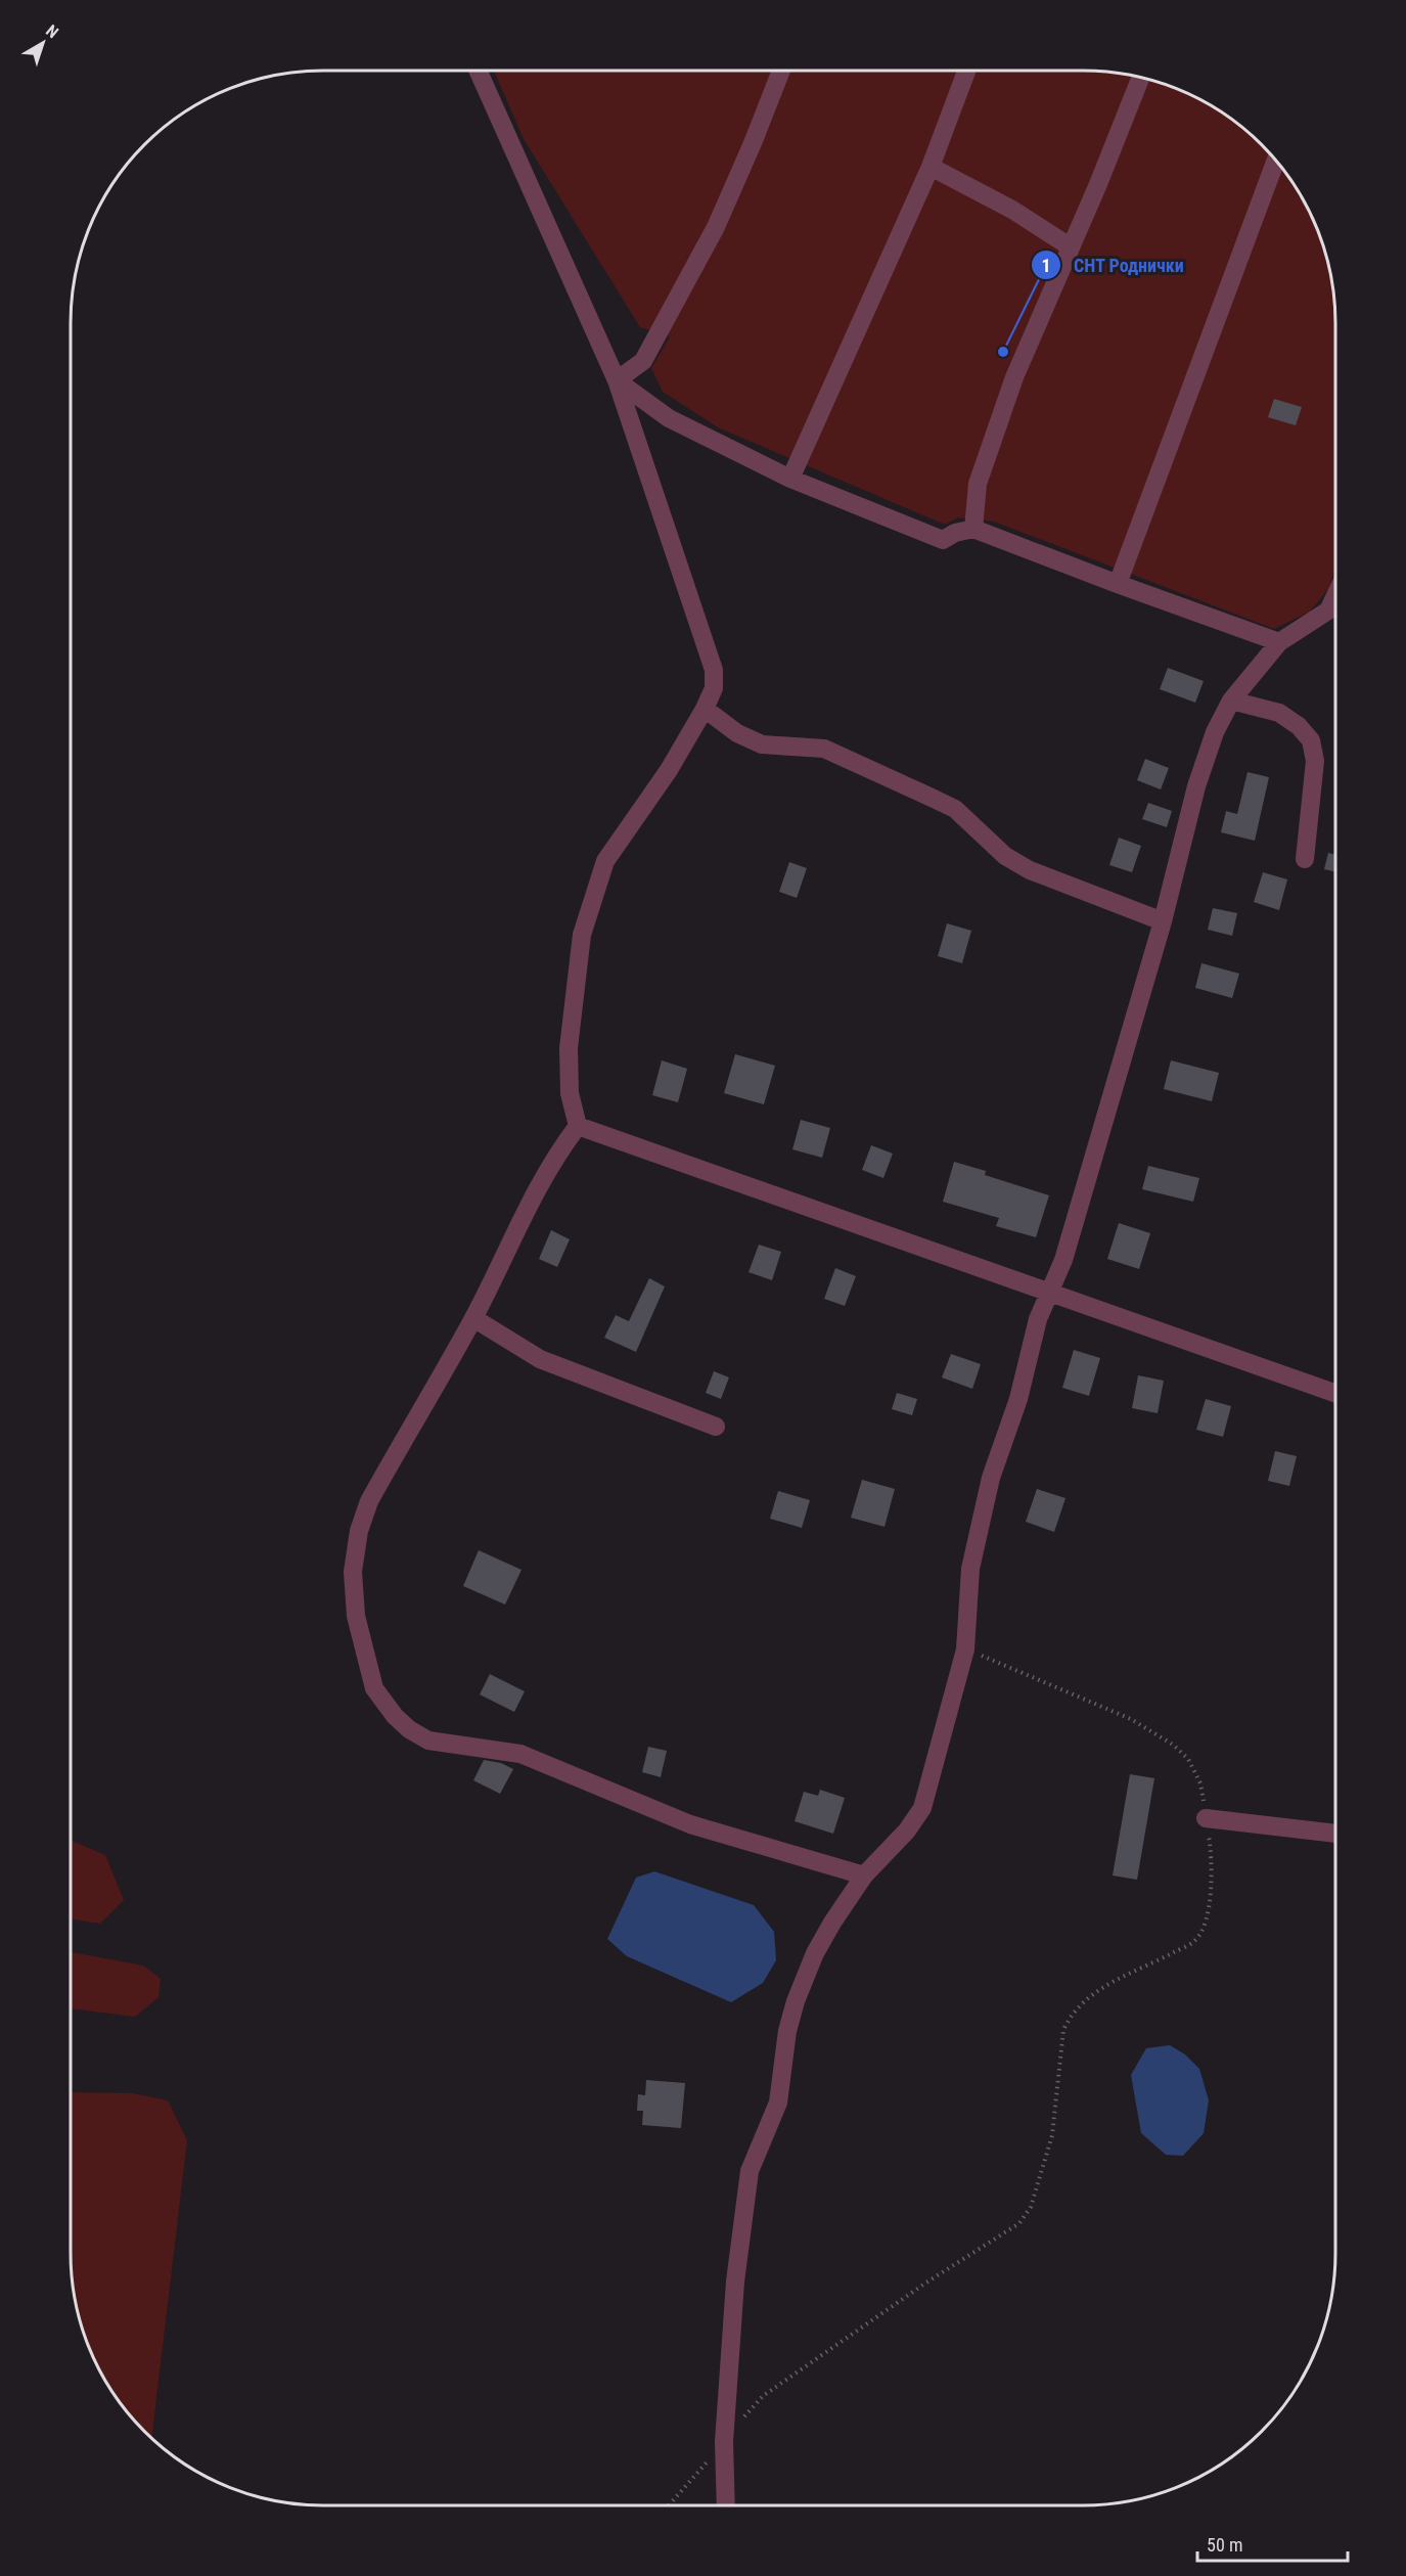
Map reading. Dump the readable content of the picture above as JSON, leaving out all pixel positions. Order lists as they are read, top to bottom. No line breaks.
{"places":["СНТ Роднички"],"scale_bar":"50 m","north":"top right"}
